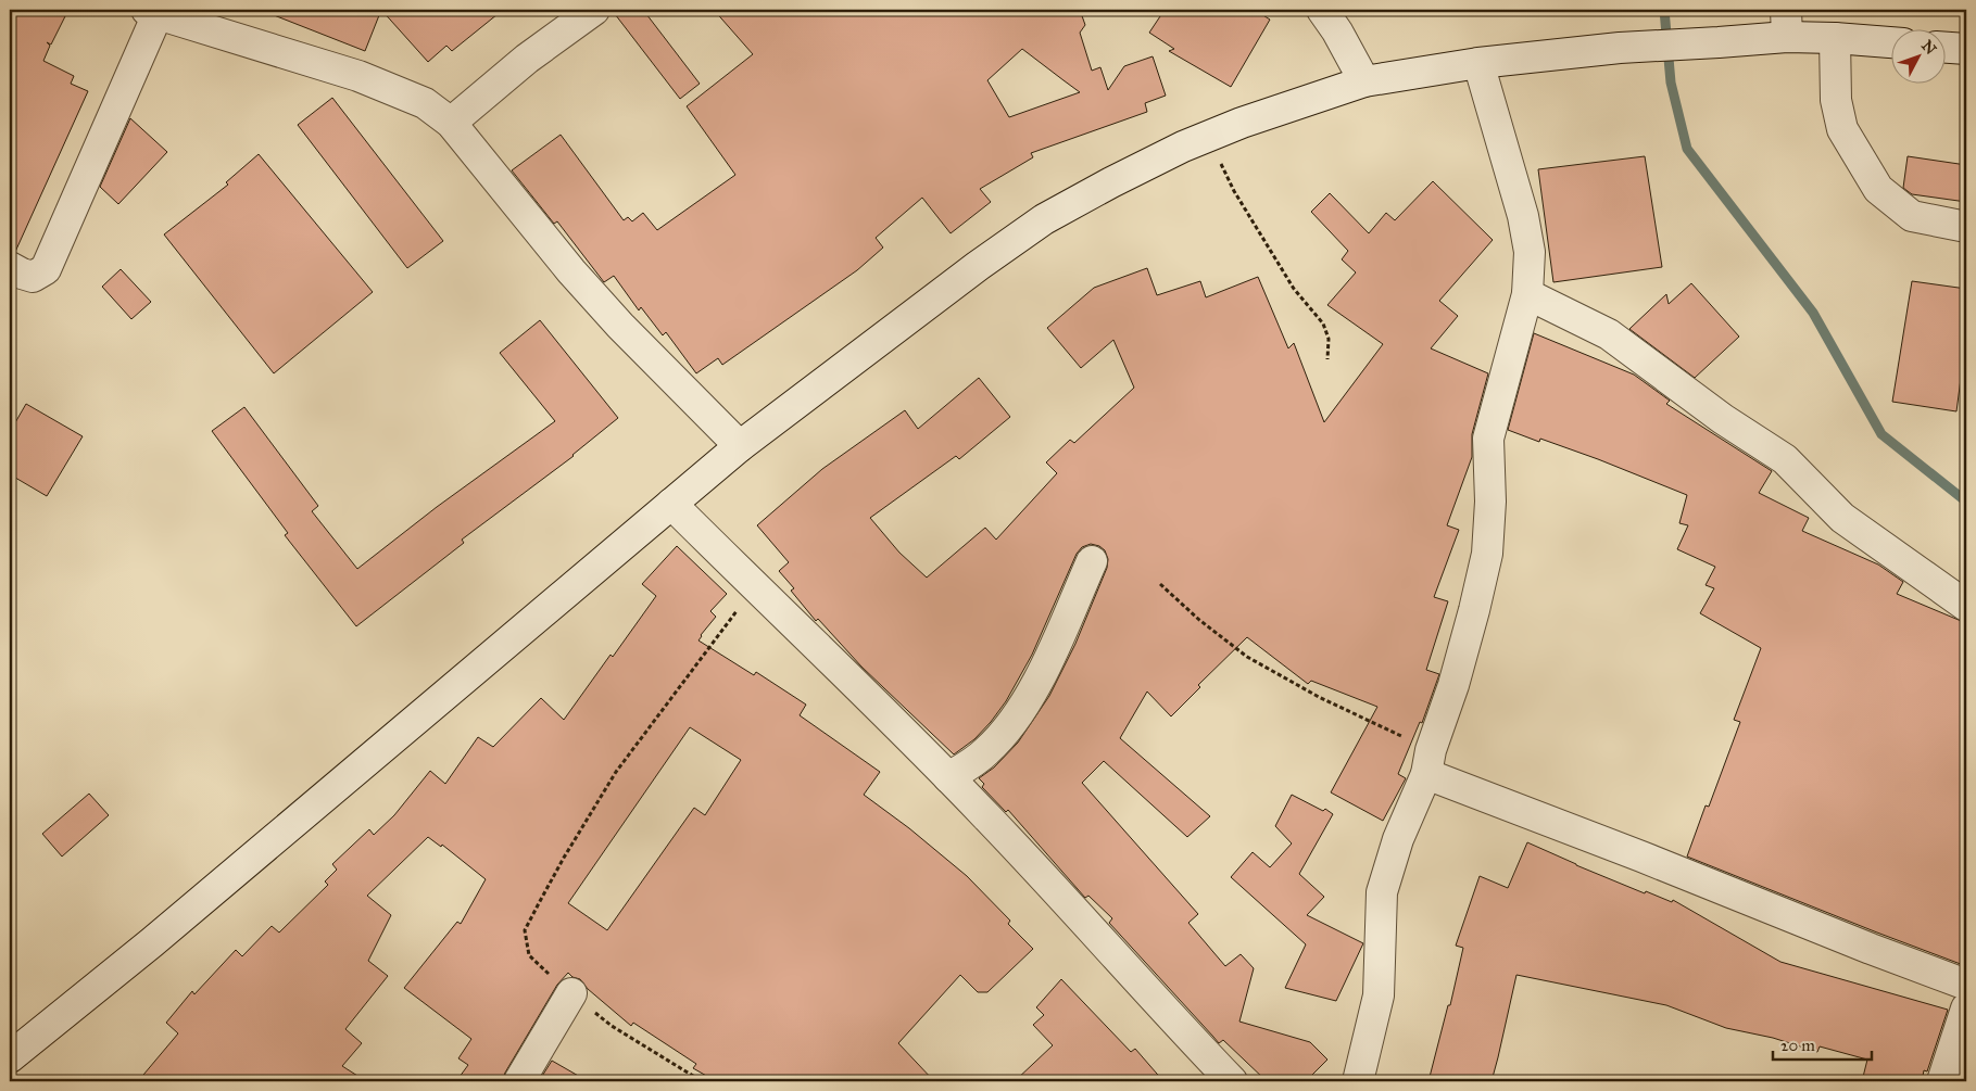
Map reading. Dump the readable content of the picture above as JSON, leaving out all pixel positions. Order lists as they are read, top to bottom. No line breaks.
{"scale_bar":"20 m","north":"top right"}
